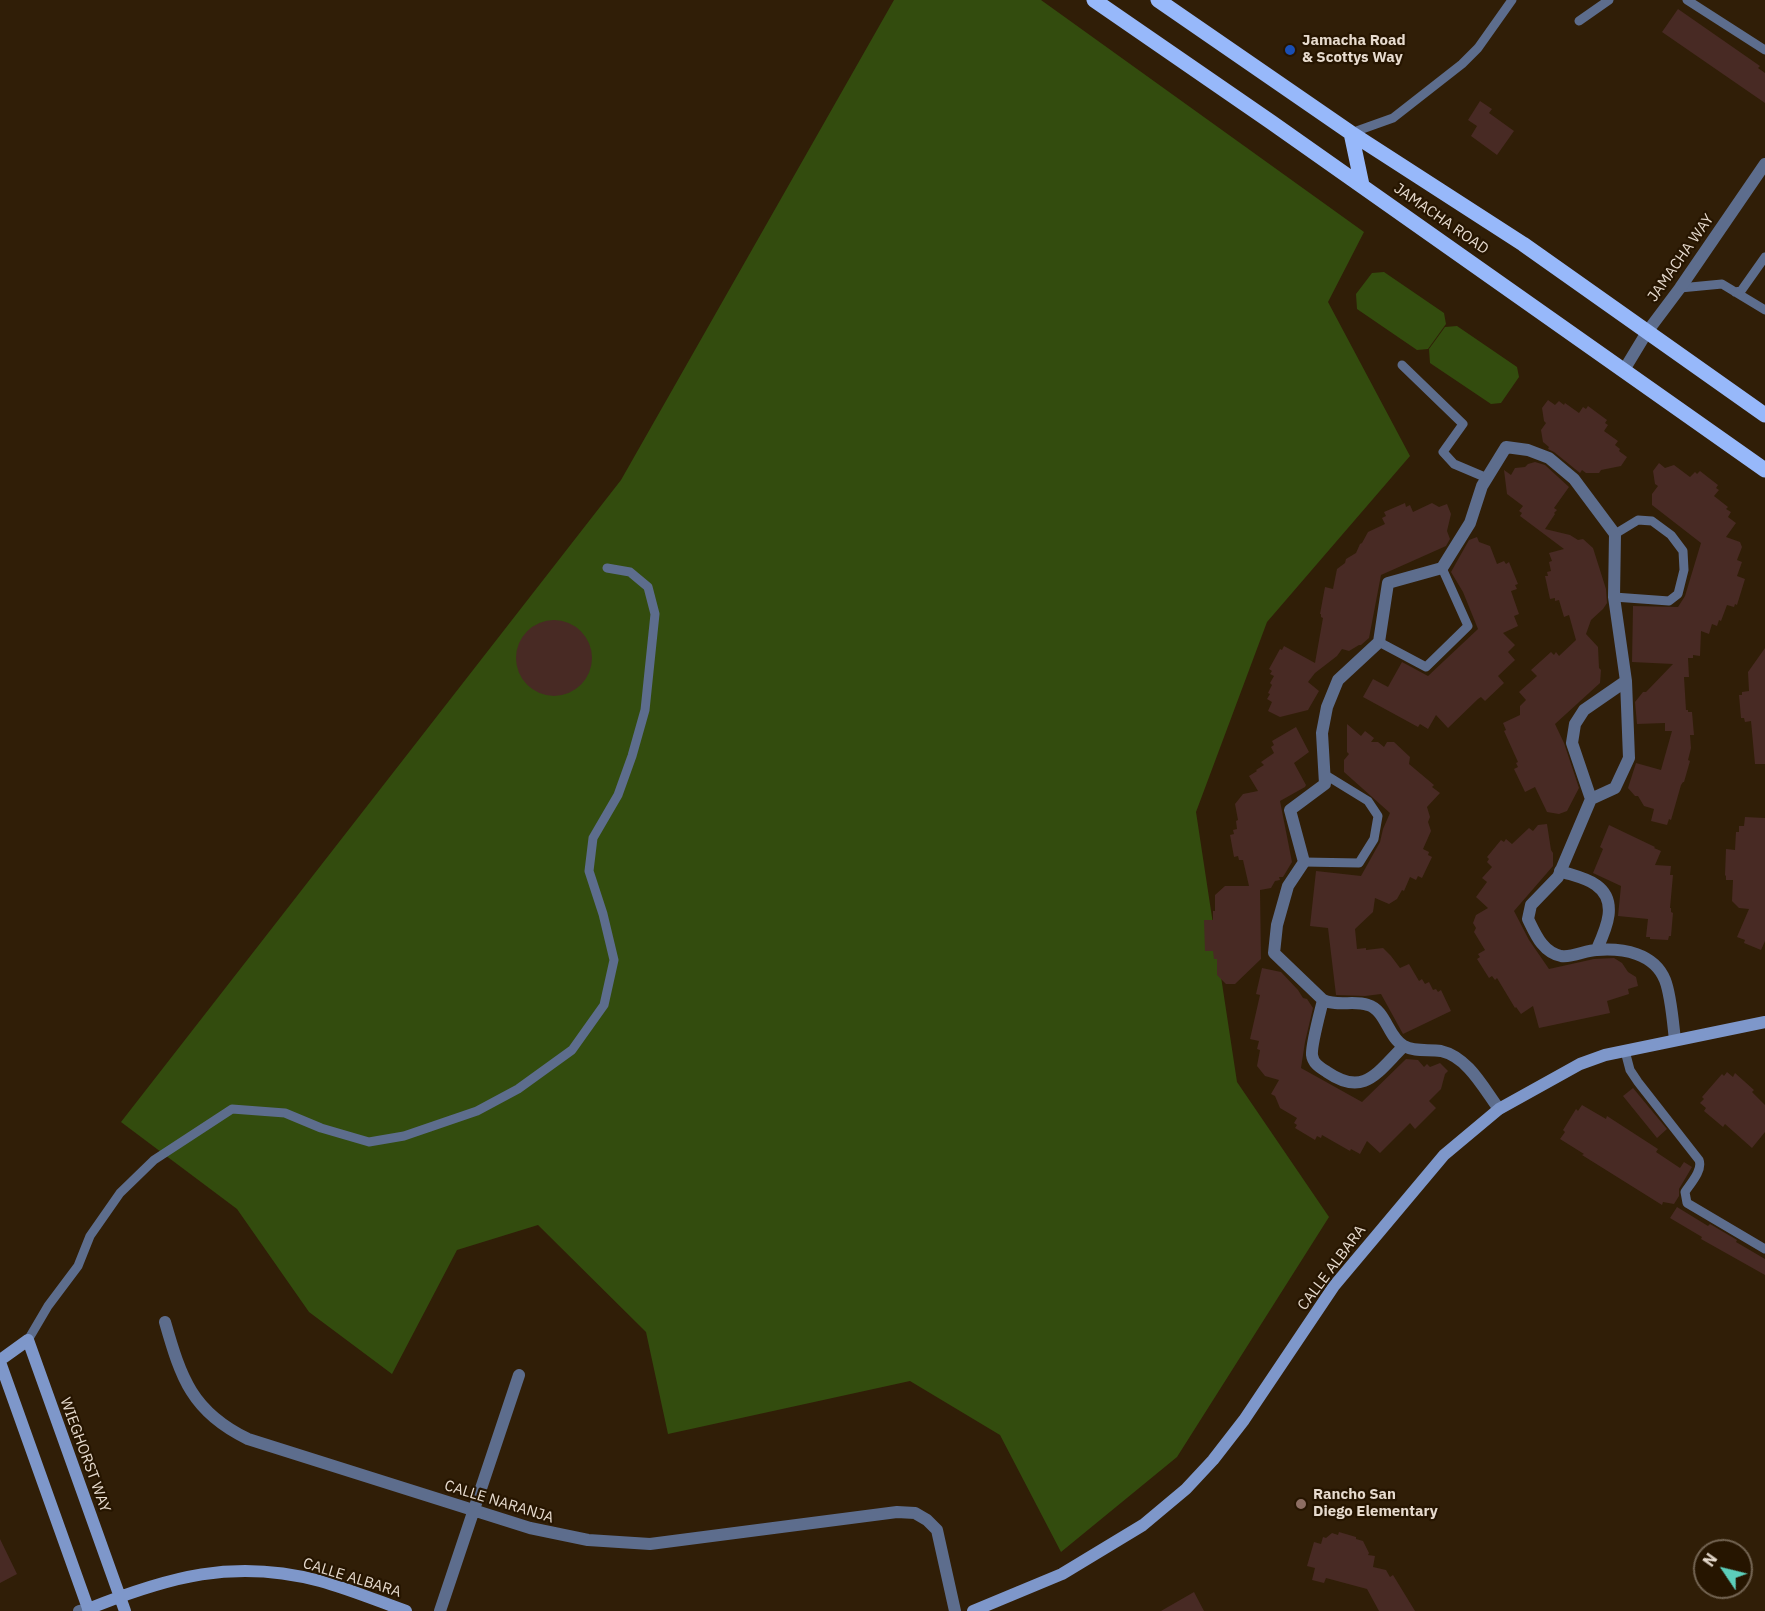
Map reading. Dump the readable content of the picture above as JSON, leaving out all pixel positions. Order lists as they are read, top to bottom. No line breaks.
{"streets":{"main road":["JAMACHA ROAD"],"street":["JAMACHA WAY","CALLE ALBARA","WIEGHORST WAY","CALLE NARANJA"]},"crossings":[["JAMACHA ROAD","JAMACHA WAY"],["CALLE ALBARA","WIEGHORST WAY"]],"places":["Jamacha Road & Scottys Way","Rancho San Diego Elementary"],"north":"top left"}
